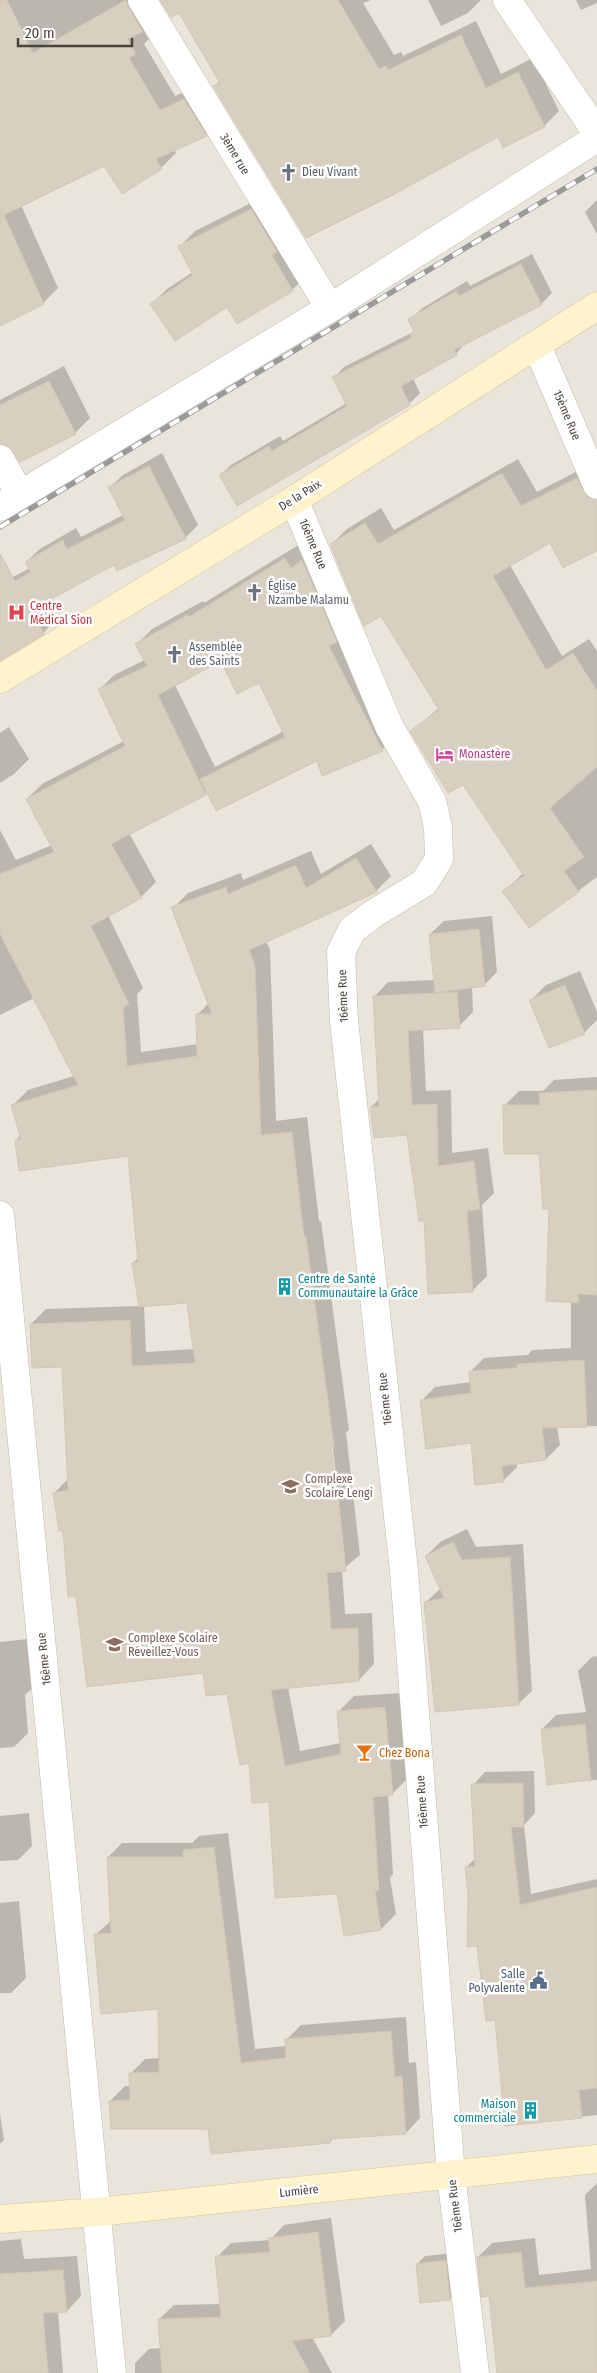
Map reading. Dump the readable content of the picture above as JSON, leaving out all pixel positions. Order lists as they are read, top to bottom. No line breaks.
{"streets":{"street":["3ème rue","15ème Rue","De la Paix","16ème Rue","Lumière"]},"crossings":[["15ème Rue","De la Paix"],["De la Paix","16ème Rue"],["16ème Rue","Lumière"]],"places":{"church":["Dieu Vivant","Église Nzambe Malamu","Assemblée des Saints"],"hospital":["Centre Médical Sion"],"hotel":["Monastère"],"building":["Centre de Santé Communautaire la Grâce","Maison commerciale"],"school or university":["Complexe Scolaire Lengi","Complexe Scolaire Réveillez-Vous"],"bar":["Chez Bona"],"public building":["Salle Polyvalente"]},"scale_bar":"20 m"}
